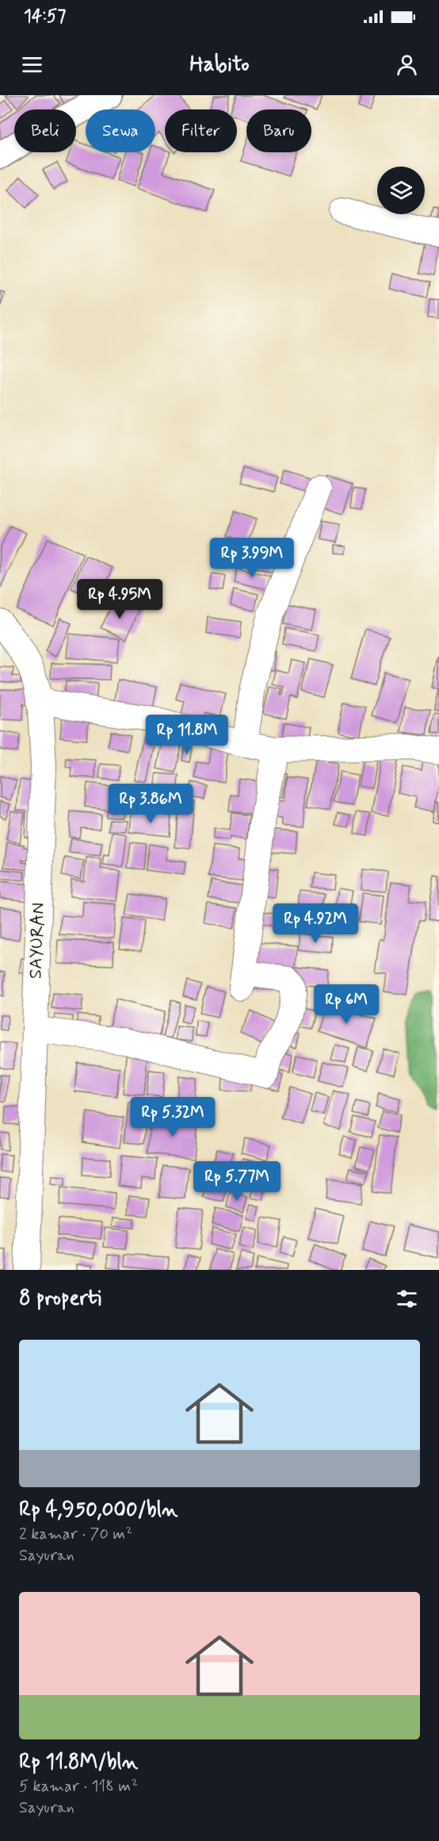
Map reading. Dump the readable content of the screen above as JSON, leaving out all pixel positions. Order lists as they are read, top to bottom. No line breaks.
{"streets":{"street":["SAYURAN"]},"page":{"status":"14:57","header":"Habito","chip":["Beli","Sewa","Filter","Baru"],"price":["Rp 3.99M","Rp 4.95M","Rp 11.8M","Rp 3.86M","Rp 4.92M","Rp 6M","Rp 5.32M","Rp 5.77M"],"heading":"8 properti","list":[{"name":"Rp 4,950,000/bln","note":"2 kamar · 70 m² · Sayuran"},{"name":"Rp 11.8M/bln","note":"5 kamar · 118 m² · Sayuran"}]}}
